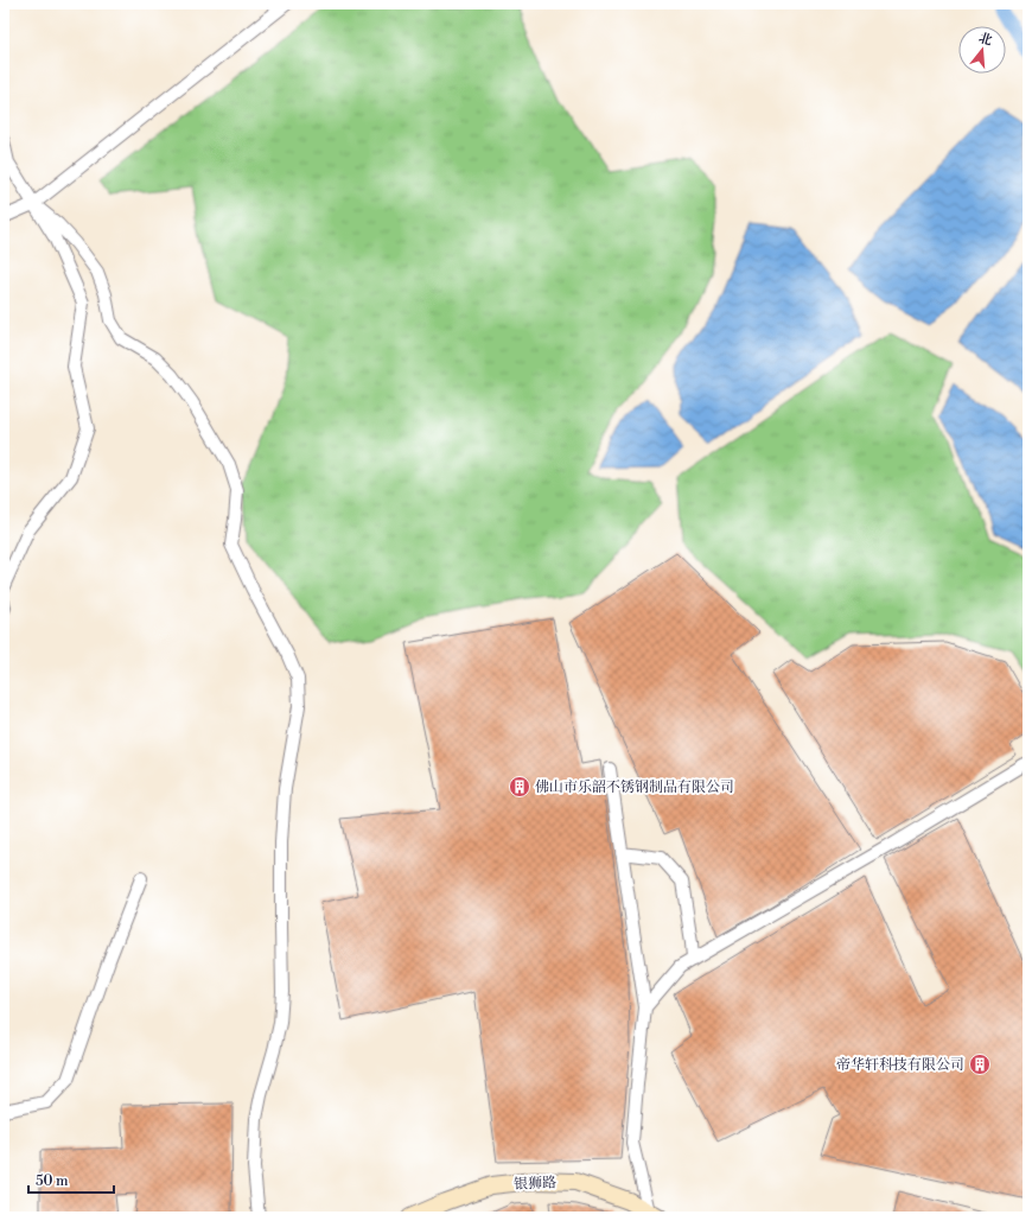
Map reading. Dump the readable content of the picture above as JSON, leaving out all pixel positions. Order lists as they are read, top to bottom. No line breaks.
{"streets":{"main road":["银狮路"]},"places":{"building":["佛山市乐韶不锈钢制品有限公司","帝华轩科技有限公司"]},"scale_bar":"50 m","north":"top"}
